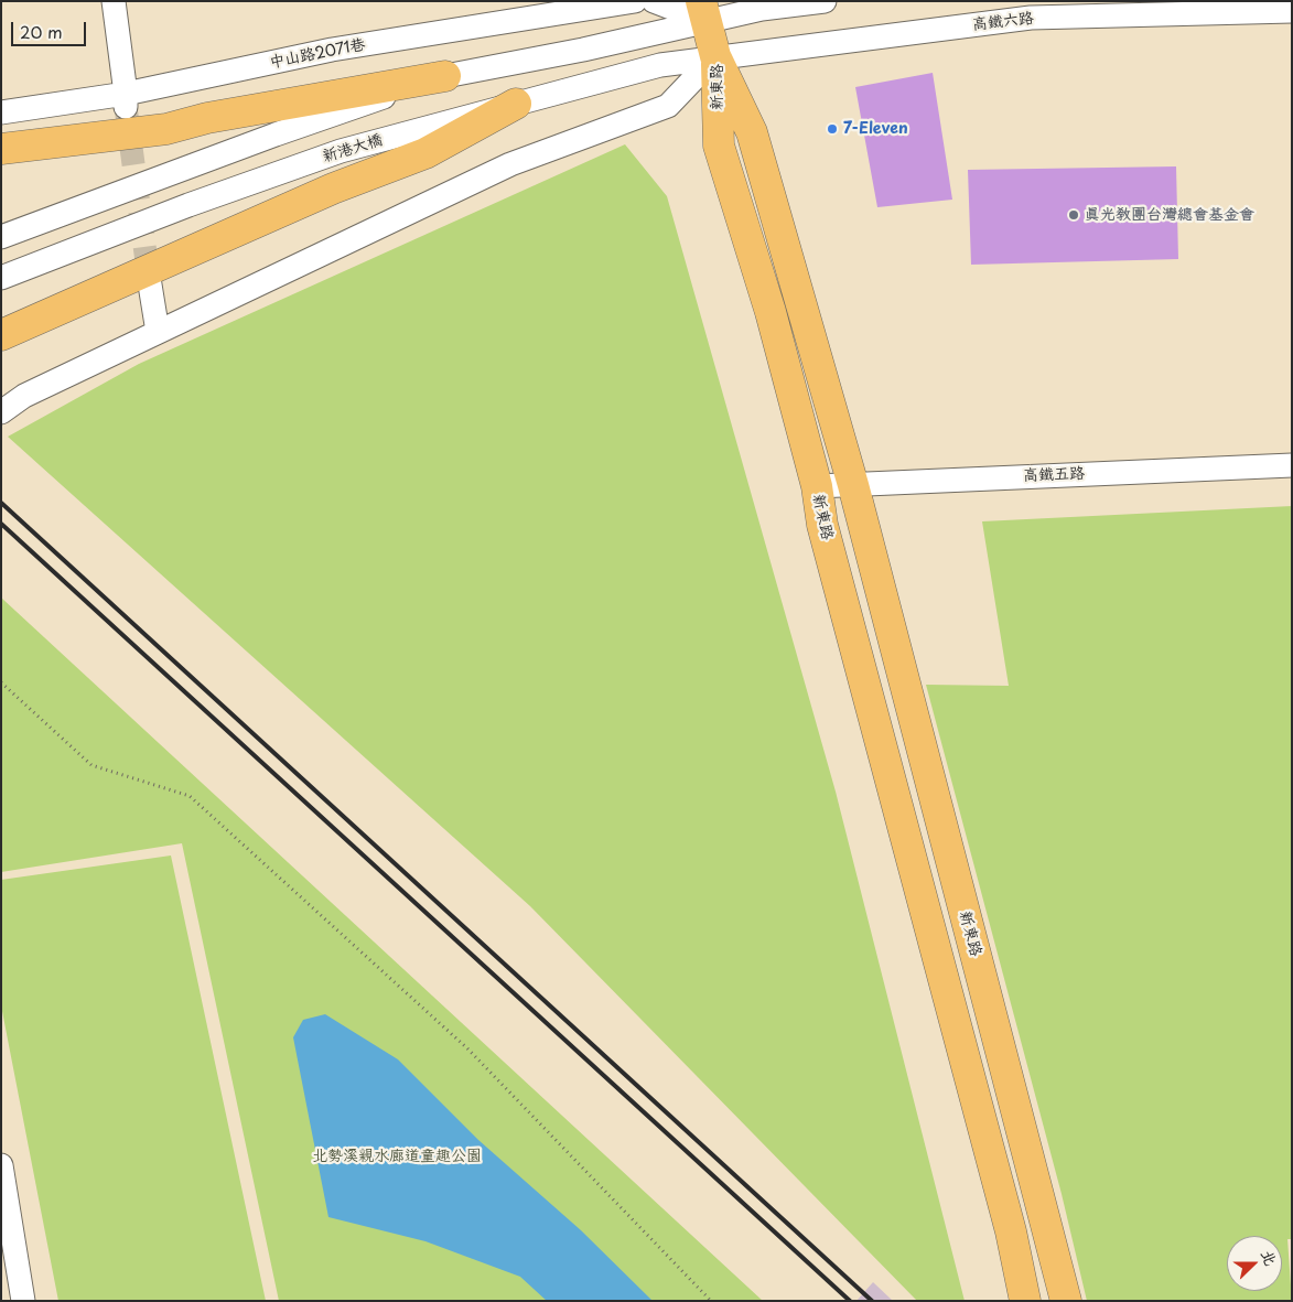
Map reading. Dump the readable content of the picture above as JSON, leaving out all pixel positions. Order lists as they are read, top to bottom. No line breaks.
{"streets":{"main road":["新東路"],"street":["高鐵六路","中山路2071巷","新港大橋","高鐵五路"]},"crossings":[["高鐵六路","新東路"],["高鐵六路","新港大橋"],["新東路","新港大橋"],["新東路","高鐵五路"]],"parks":["北勢溪親水廊道童趣公園"],"places":["7-Eleven","真光教團台灣總會基金會"],"scale_bar":"20 m","north":"right"}
